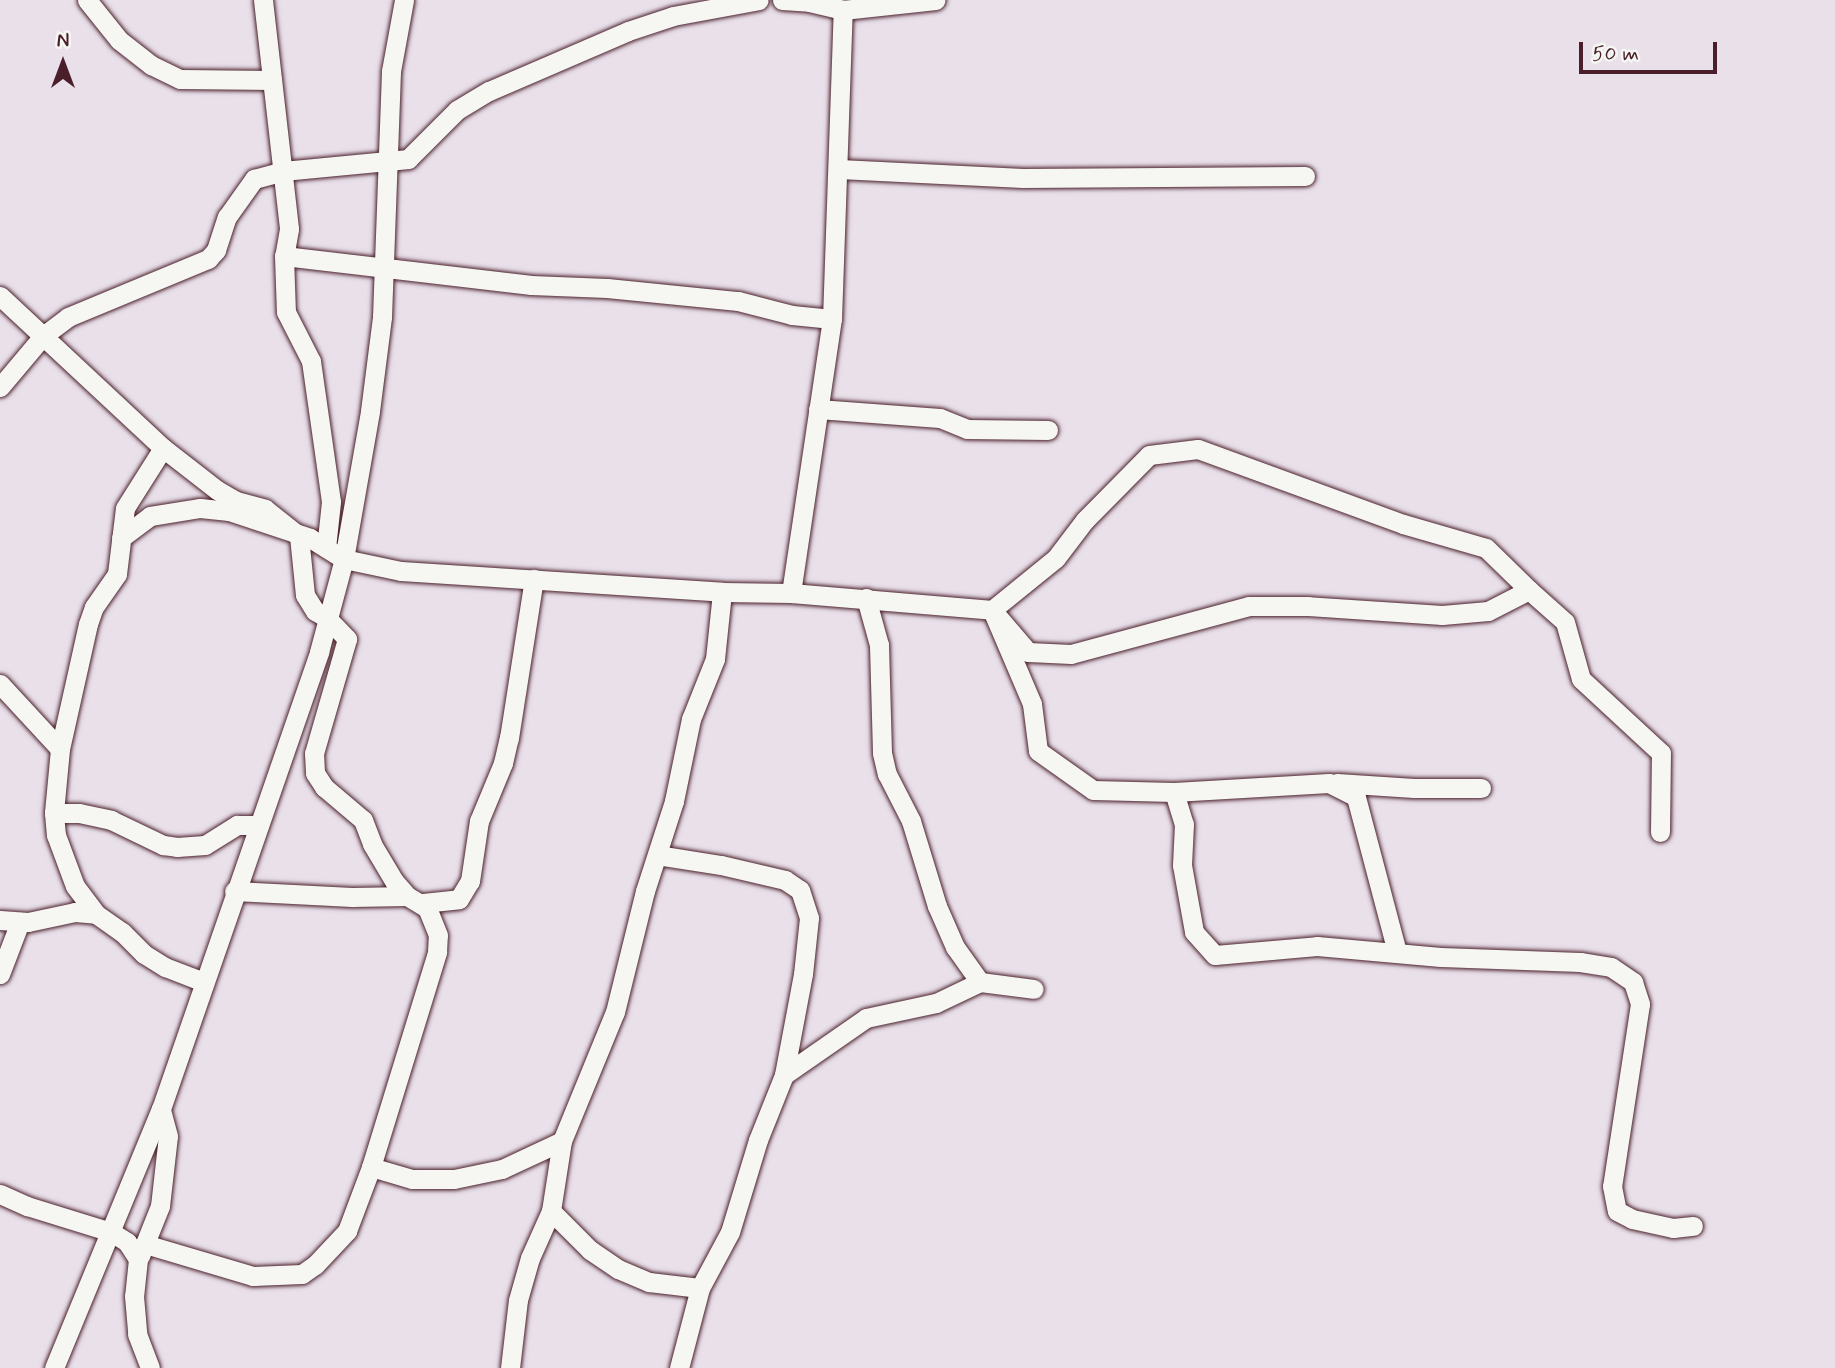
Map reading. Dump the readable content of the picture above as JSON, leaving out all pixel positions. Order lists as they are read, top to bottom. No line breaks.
{"scale_bar":"50 m","north":"top"}
